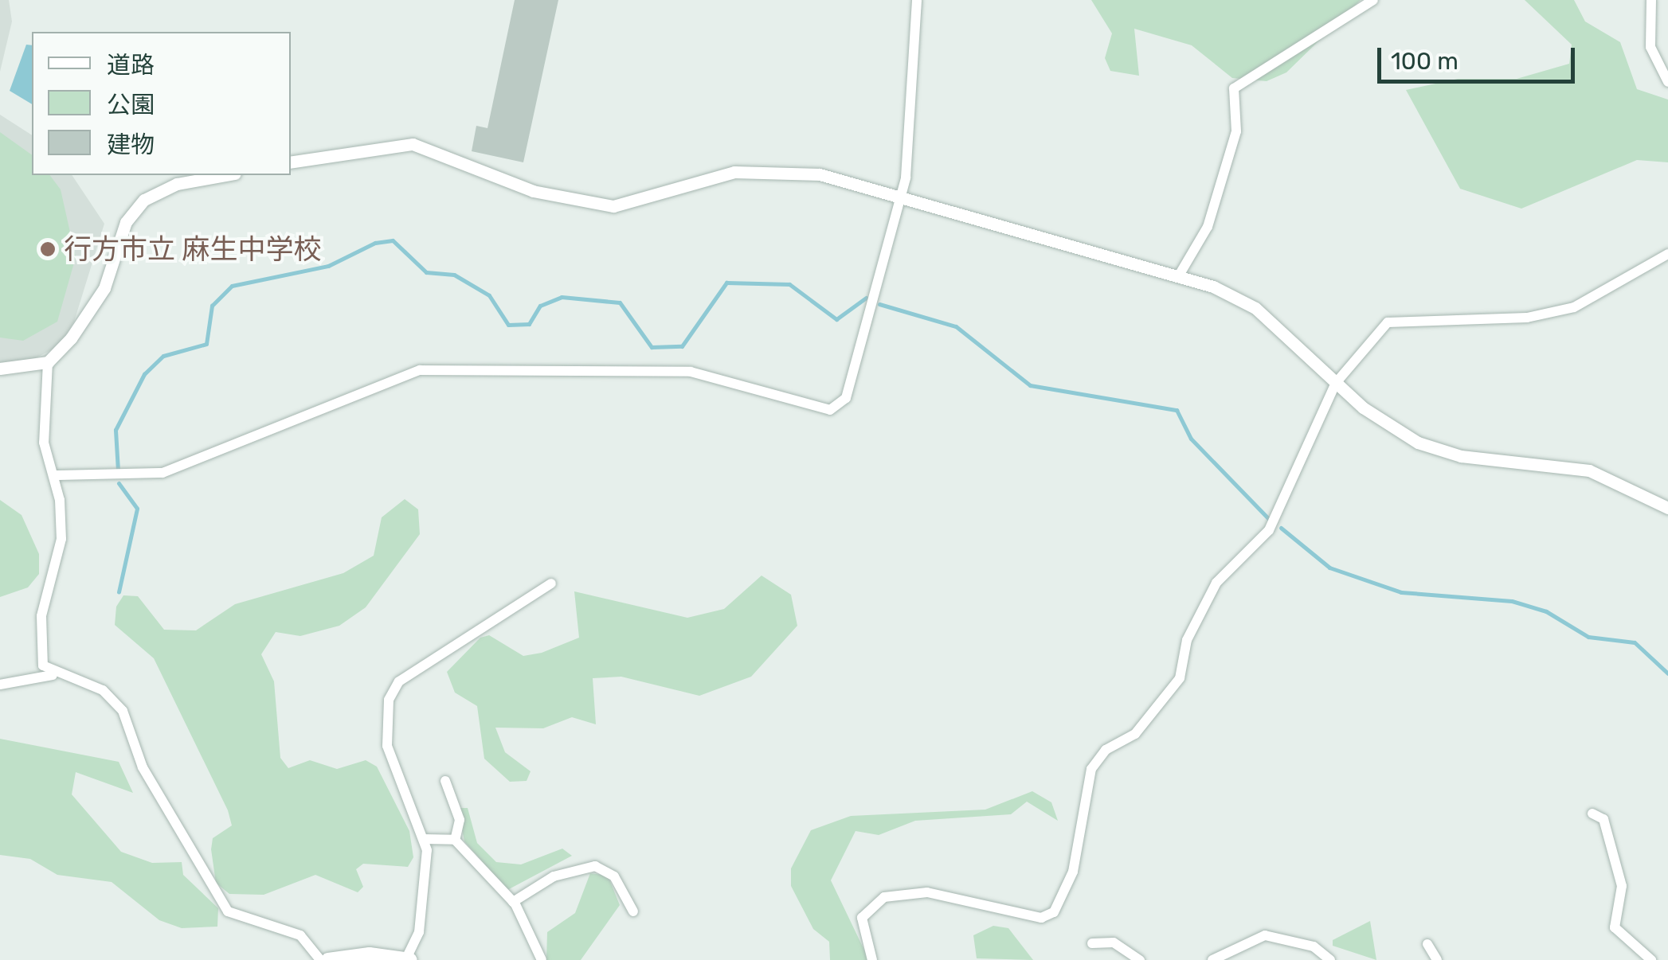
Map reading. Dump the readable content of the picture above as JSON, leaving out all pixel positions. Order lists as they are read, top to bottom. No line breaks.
{"places":["行方市立 麻生中学校"],"legend":["道路","公園","建物"],"scale_bar":"100 m"}
